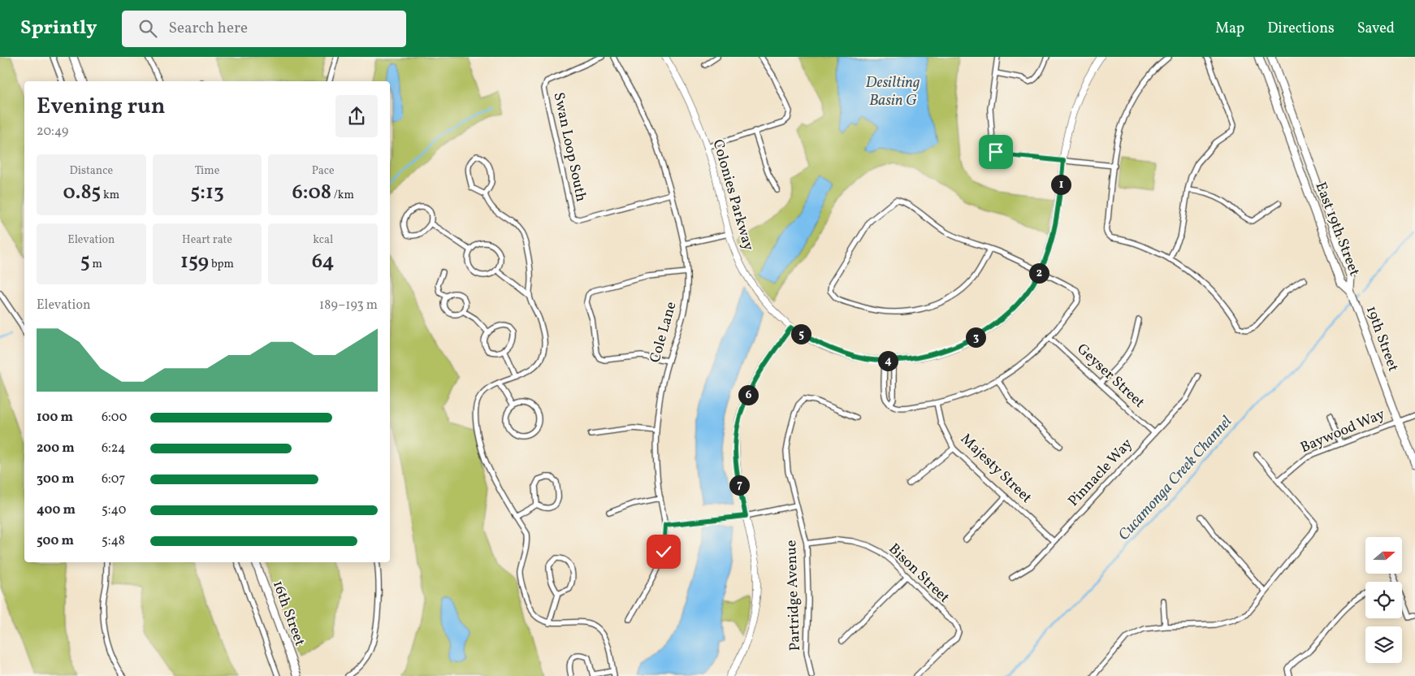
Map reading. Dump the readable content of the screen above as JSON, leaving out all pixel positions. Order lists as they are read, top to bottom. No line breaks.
{"streets":{"main road":["East 19th Street","19th Street","16th Street"],"street":["Swan Loop South","Colonies Parkway","Cole Lane","Geyser Street","Baywood Way","Majesty Street","Pinnacle Way","Bison Street","Partridge Avenue"]},"crossings":[["Swan Loop South","Cole Lane"],["East 19th Street","19th Street"],["19th Street","Baywood Way"],["Geyser Street","Pinnacle Way"],["Majesty Street","Pinnacle Way"],["Bison Street","Partridge Avenue"]],"water":["Desilting Basin G","Cucamonga Creek Channel"],"north":"right","page":{"header":"Sprintly","search":"Search here","nav":["Map","Directions","Saved"],"heading":["Evening run","20:49"],"stats":[["Distance","0.85 km"],["Time","5:13"],["Pace","6:08 /km"],["Elevation","5 m"],["Heart rate","159 bpm"],["kcal","64"]],"pins":["1","2","5","3","4","6","7"],"chart":["Elevation","189–193 m"],"list":[{"name":"100 m","note":"6:00"},{"name":"200 m","note":"6:24"},{"name":"300 m","note":"6:07"},{"name":"400 m","note":"5:40"},{"name":"500 m","note":"5:48"}]}}
